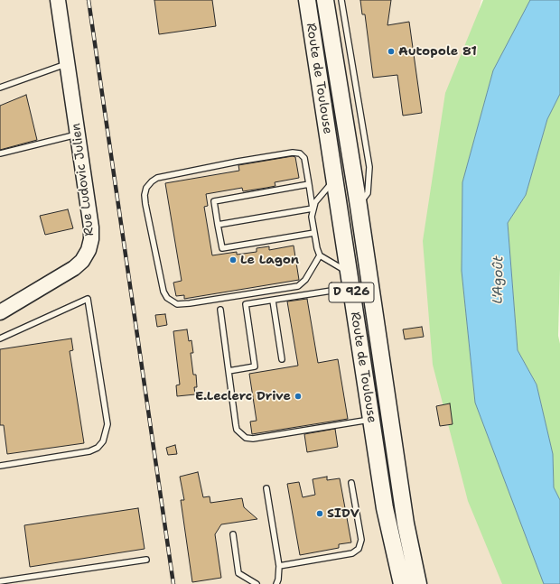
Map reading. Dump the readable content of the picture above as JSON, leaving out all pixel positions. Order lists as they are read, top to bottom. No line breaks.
{"streets":{"main road":["Route de Toulouse","Rue Ludovic Julien","D 926"]},"water":["L'Agoût"],"places":["Autopole 81","Le Lagon","E.Leclerc Drive","SIDV"]}
